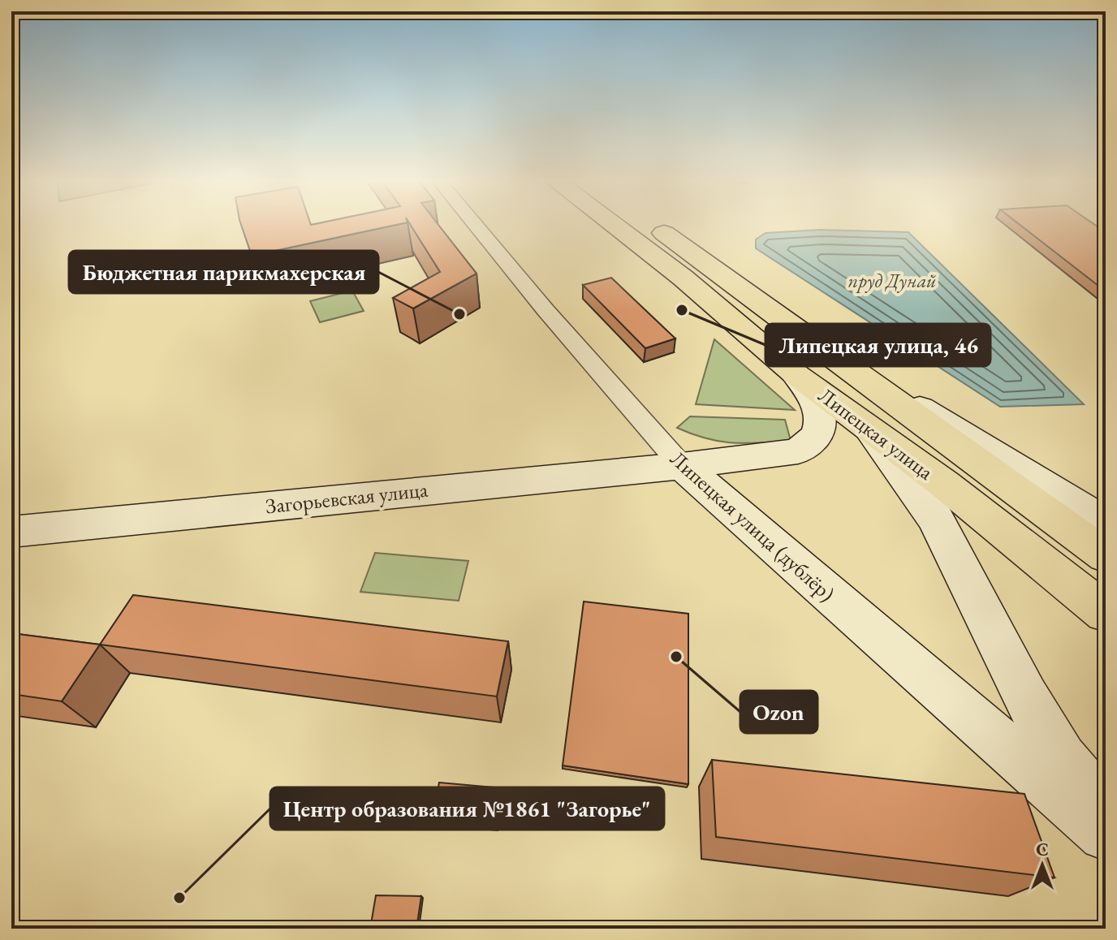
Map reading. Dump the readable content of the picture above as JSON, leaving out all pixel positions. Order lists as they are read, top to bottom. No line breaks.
{"streets":{"main road":["Липецкая улица"],"street":["Загорьевская улица","Липецкая улица (дублёр)"]},"crossings":[["Липецкая улица","Загорьевская улица"],["Загорьевская улица","Липецкая улица (дублёр)"]],"water":["пруд Дунай"],"places":["Липецкая улица, 46","Бюджетная парикмахерская","Ozon","Центр образования №1861 \"Загорье\""],"north":"top"}
